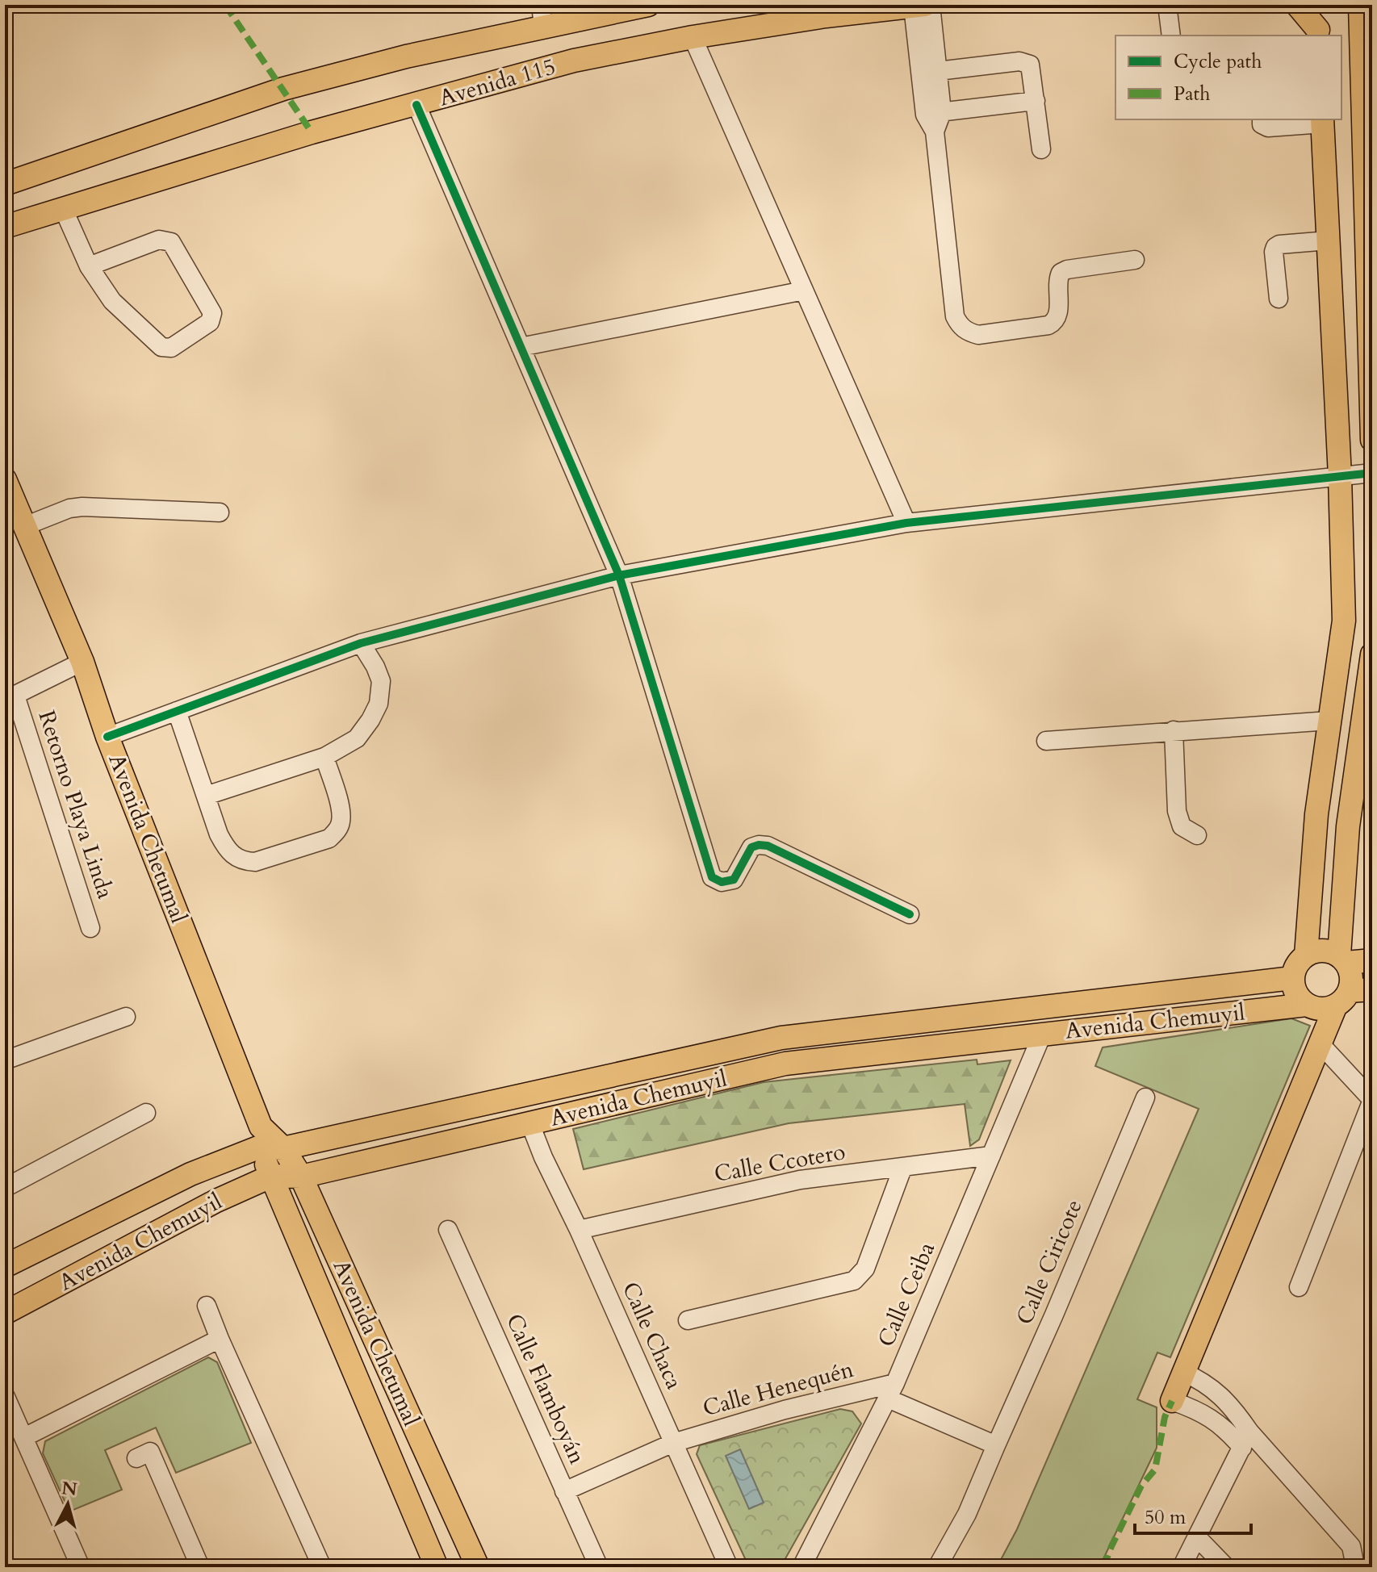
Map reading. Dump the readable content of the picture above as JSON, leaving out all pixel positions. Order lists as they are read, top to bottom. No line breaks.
{"streets":{"main road":["Avenida 115","Avenida Chetumal","Avenida Chemuyil"],"street":["Retorno Playa Linda","Calle Ccotero","Calle Ciricote","Calle Ceiba","Calle Chaca","Calle Flamboyán","Calle Henequén"]},"crossings":[["Avenida Chetumal","Avenida Chemuyil"],["Avenida Chemuyil","Calle Ceiba"],["Avenida Chemuyil","Calle Chaca"],["Calle Ccotero","Calle Ceiba"],["Calle Ccotero","Calle Chaca"],["Calle Ceiba","Calle Henequén"],["Calle Chaca","Calle Henequén"],["Calle Flamboyán","Calle Henequén"]],"legend":["Cycle path","Path"],"scale_bar":"50 m","north":"top"}
